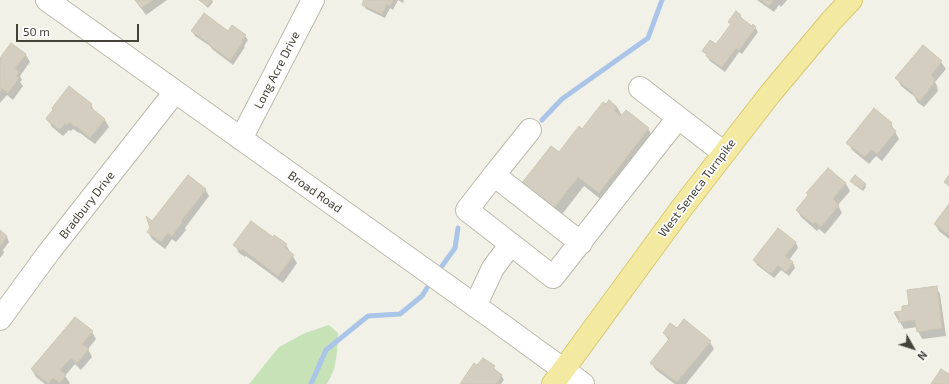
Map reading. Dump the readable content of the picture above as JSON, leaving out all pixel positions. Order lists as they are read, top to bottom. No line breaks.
{"streets":{"main road":["West Seneca Turnpike"],"street":["Long Acre Drive","Broad Road","Bradbury Drive"]},"crossings":[["Long Acre Drive","Broad Road"],["West Seneca Turnpike","Broad Road"],["Broad Road","Bradbury Drive"]],"scale_bar":"50 m","north":"bottom right"}
